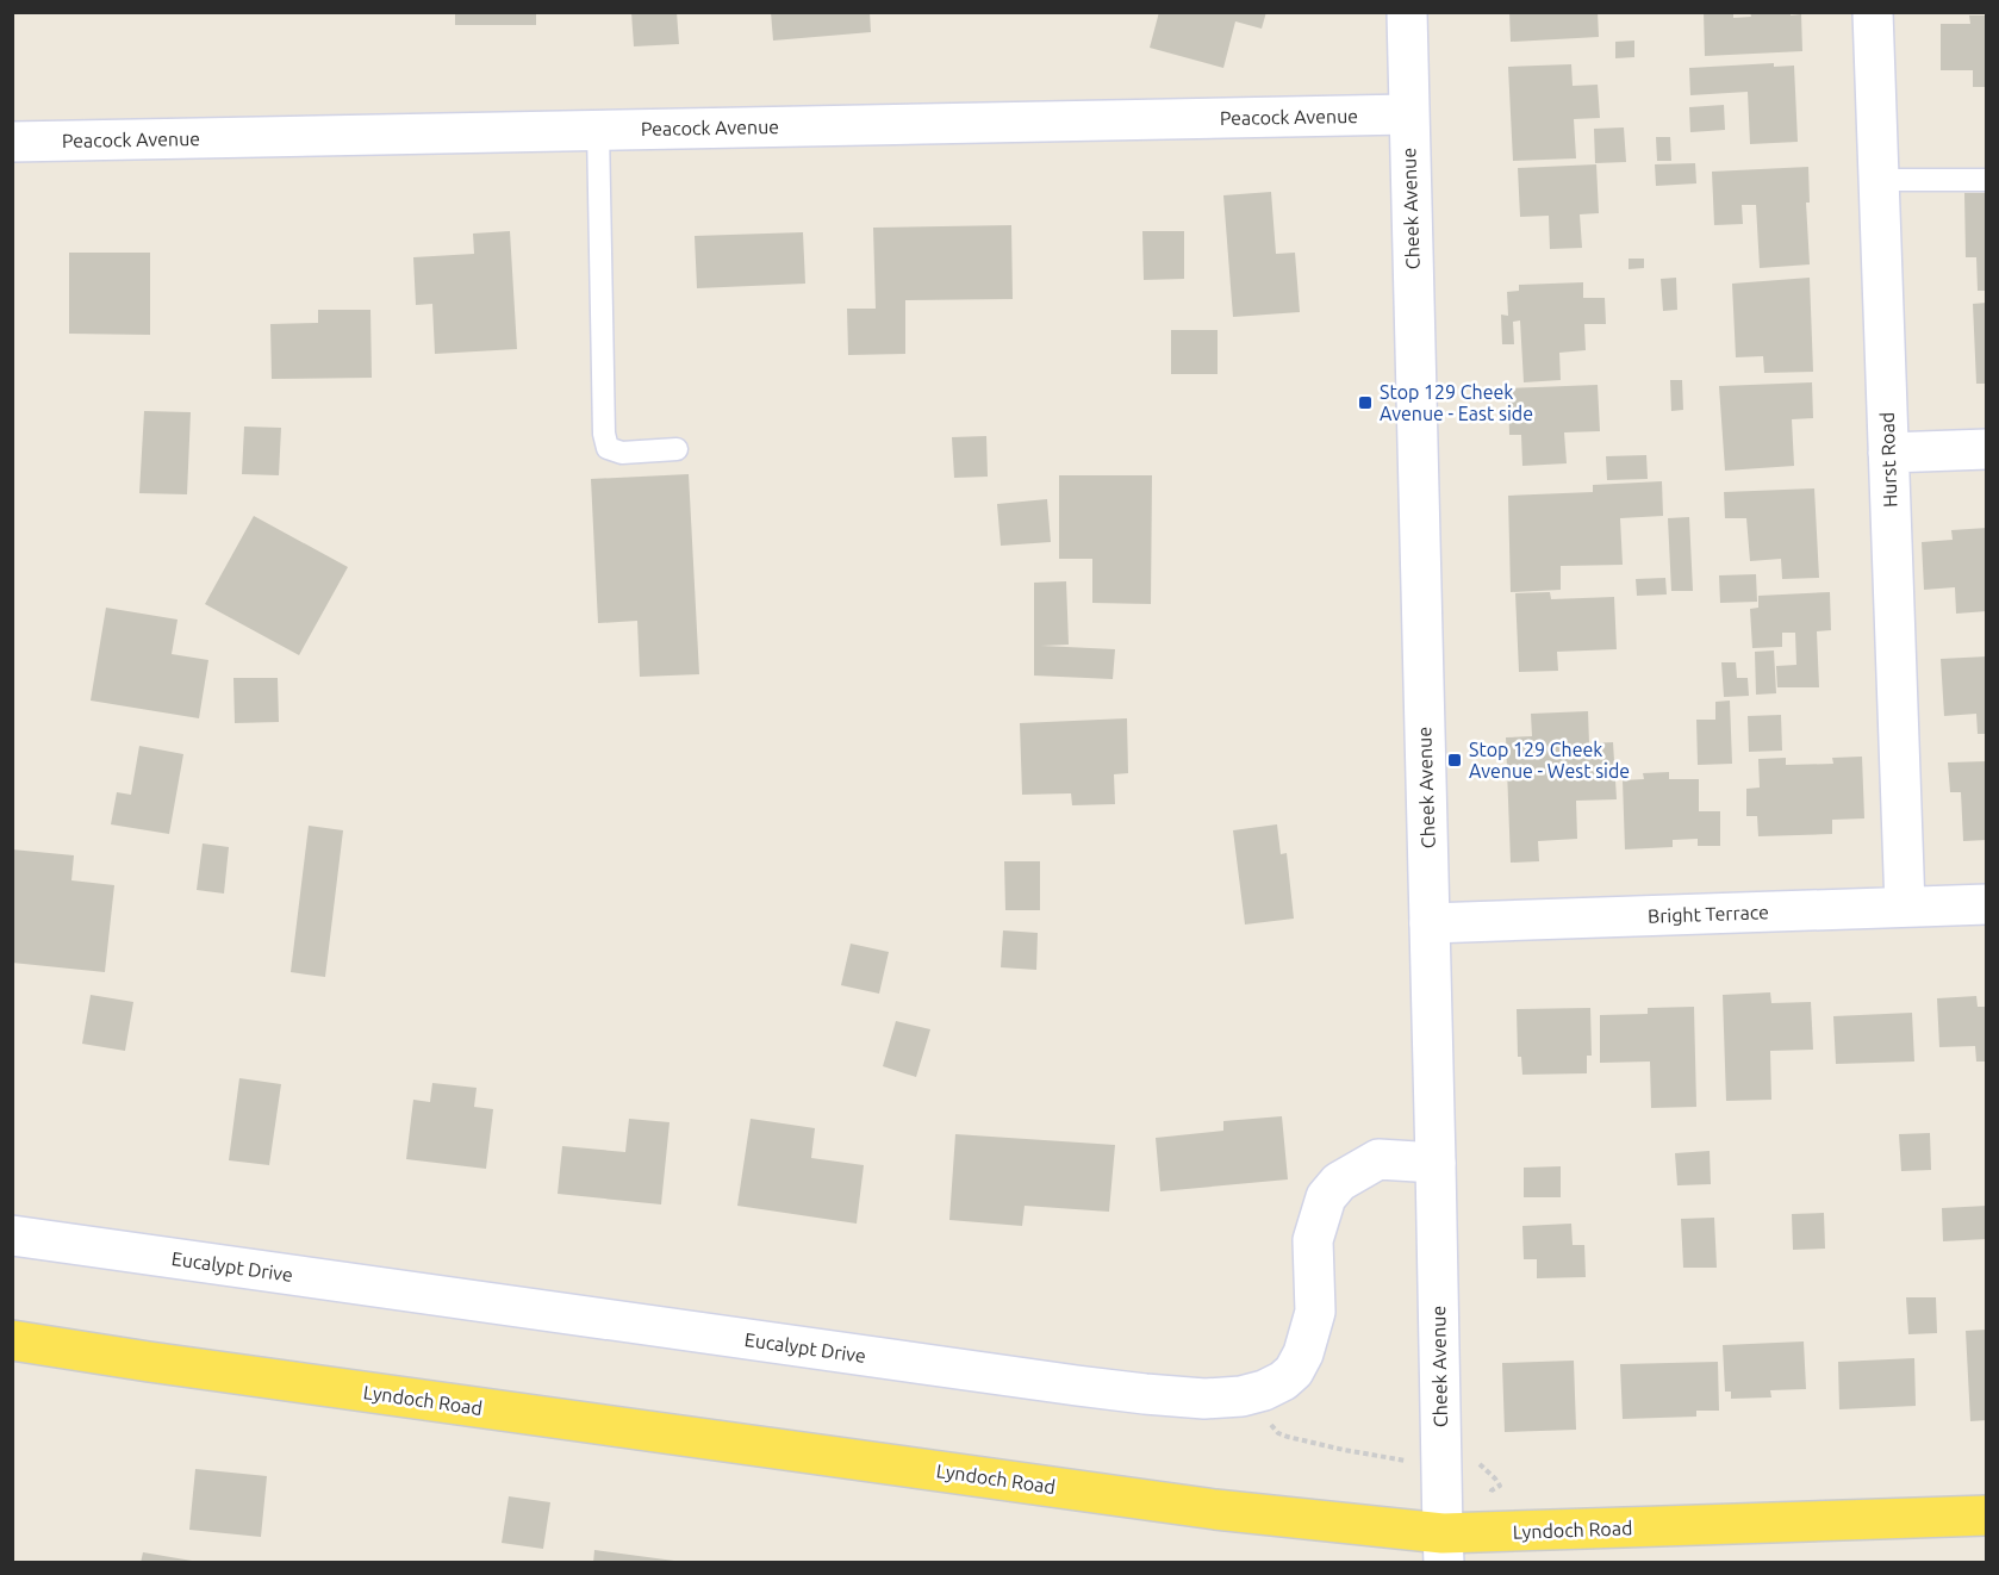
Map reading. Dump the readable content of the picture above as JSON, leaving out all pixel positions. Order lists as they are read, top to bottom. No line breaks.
{"streets":{"main road":["Lyndoch Road"],"street":["Peacock Avenue","Cheek Avenue","Hurst Road","Bright Terrace","Eucalypt Drive"]},"crossings":[["Peacock Avenue","Cheek Avenue"],["Cheek Avenue","Bright Terrace"],["Cheek Avenue","Eucalypt Drive"],["Cheek Avenue","Lyndoch Road"],["Hurst Road","Bright Terrace"]],"places":{"transit":["Stop 129 Cheek Avenue - East side","Stop 129 Cheek Avenue - West side"]}}
